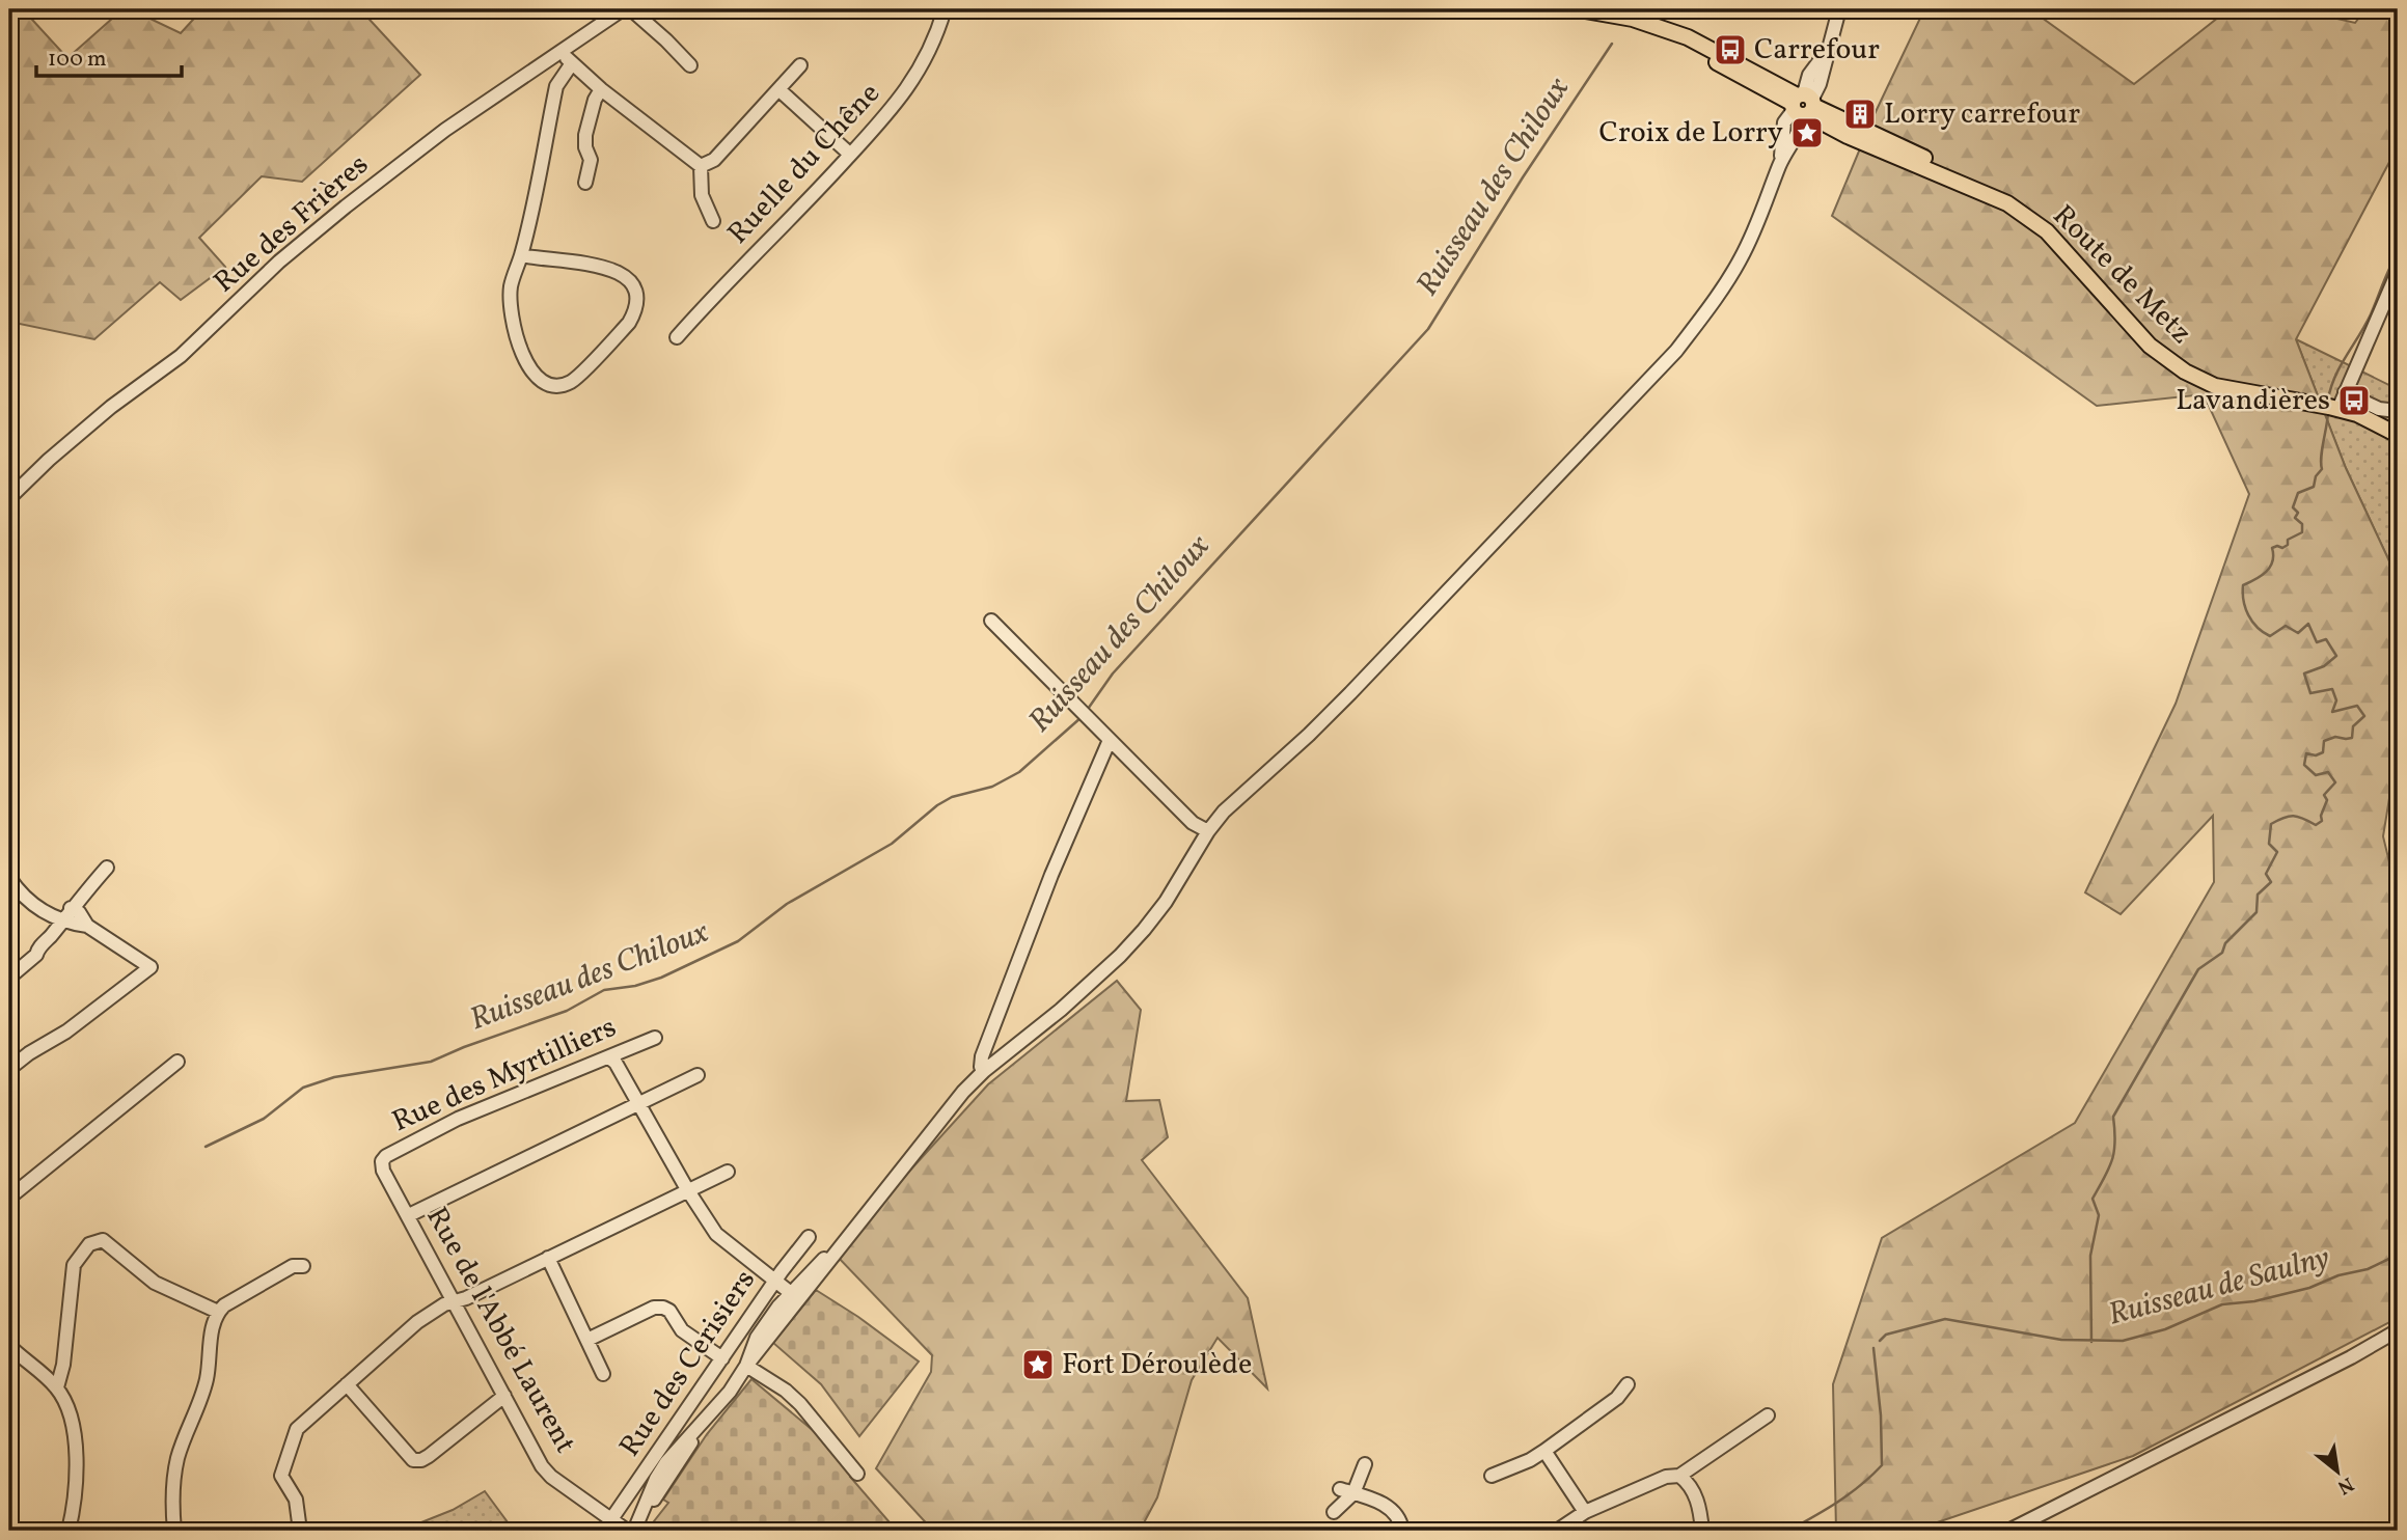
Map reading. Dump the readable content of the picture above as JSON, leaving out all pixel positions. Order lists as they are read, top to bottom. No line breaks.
{"streets":{"main road":["Route de Metz"],"street":["Ruelle du Chêne","Rue des Frières","Rue des Myrtilliers","Rue de l'Abbé Laurent","Rue des Cerisiers"]},"crossings":[["Rue des Myrtilliers","Rue de l'Abbé Laurent"],["Rue de l'Abbé Laurent","Rue des Cerisiers"]],"water":["Ruisseau des Chiloux","Ruisseau de Saulny"],"places":{"bus stop":["Carrefour","Lavandières"],"building":["Lorry carrefour"],"place":["Croix de Lorry","Fort Déroulède"]},"scale_bar":"100 m","north":"bottom right"}
